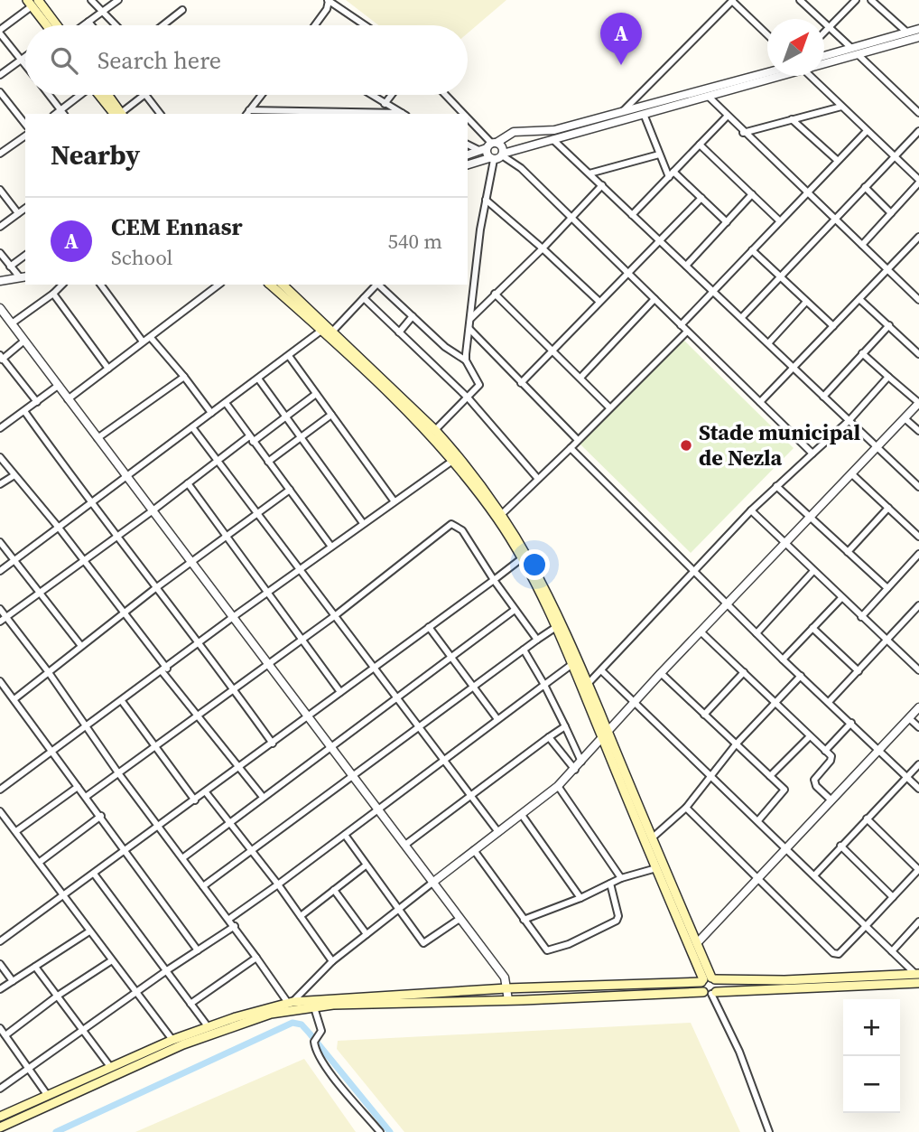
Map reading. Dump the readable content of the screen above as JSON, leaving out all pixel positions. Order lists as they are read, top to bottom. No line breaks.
{"places":["Stade municipal de Nezla"],"north":"top right","page":{"pins":"A","search":"Search here","heading":"Nearby","list":[{"mark":"A","name":"CEM Ennasr","note":"School","value":"540 m"}],"map_buttons":["+","−"]}}
